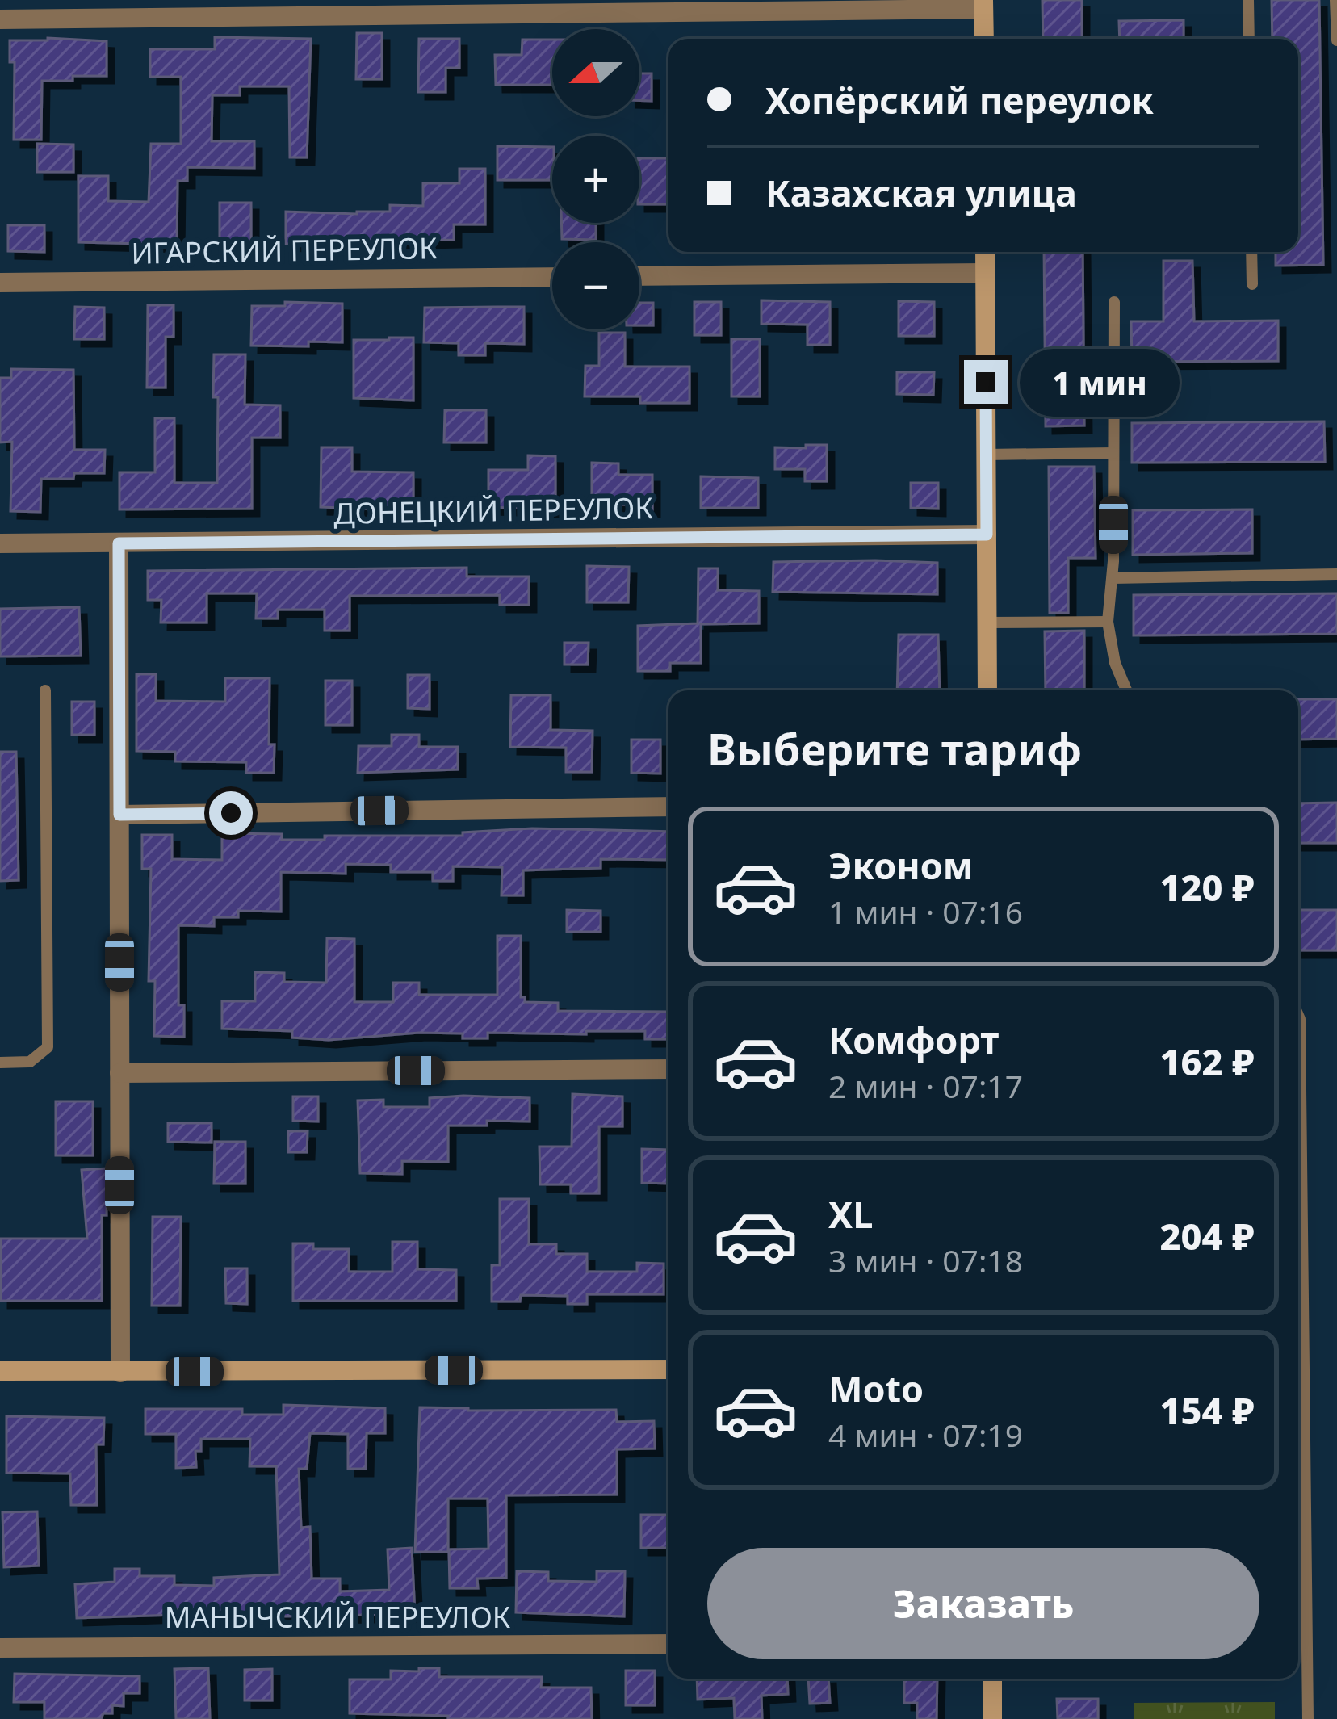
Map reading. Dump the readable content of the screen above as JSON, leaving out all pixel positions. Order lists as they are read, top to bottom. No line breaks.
{"streets":{"street":["ИГАРСКИЙ ПЕРЕУЛОК","ДОНЕЦКИЙ ПЕРЕУЛОК","МАНЫЧСКИЙ ПЕРЕУЛОК"]},"north":"left","page":{"map_buttons":["+","−"],"banner":["Хопёрский переулок","Казахская улица"],"bubble":"1 мин","heading":"Выберите тариф","list":[{"name":"Эконом","note":"1 мин · 07:16","value":"120 ₽"},{"name":"Комфорт","note":"2 мин · 07:17","value":"162 ₽"},{"name":"XL","note":"3 мин · 07:18","value":"204 ₽"},{"name":"Moto","note":"4 мин · 07:19","value":"154 ₽"}],"buttons":"Заказать"}}
